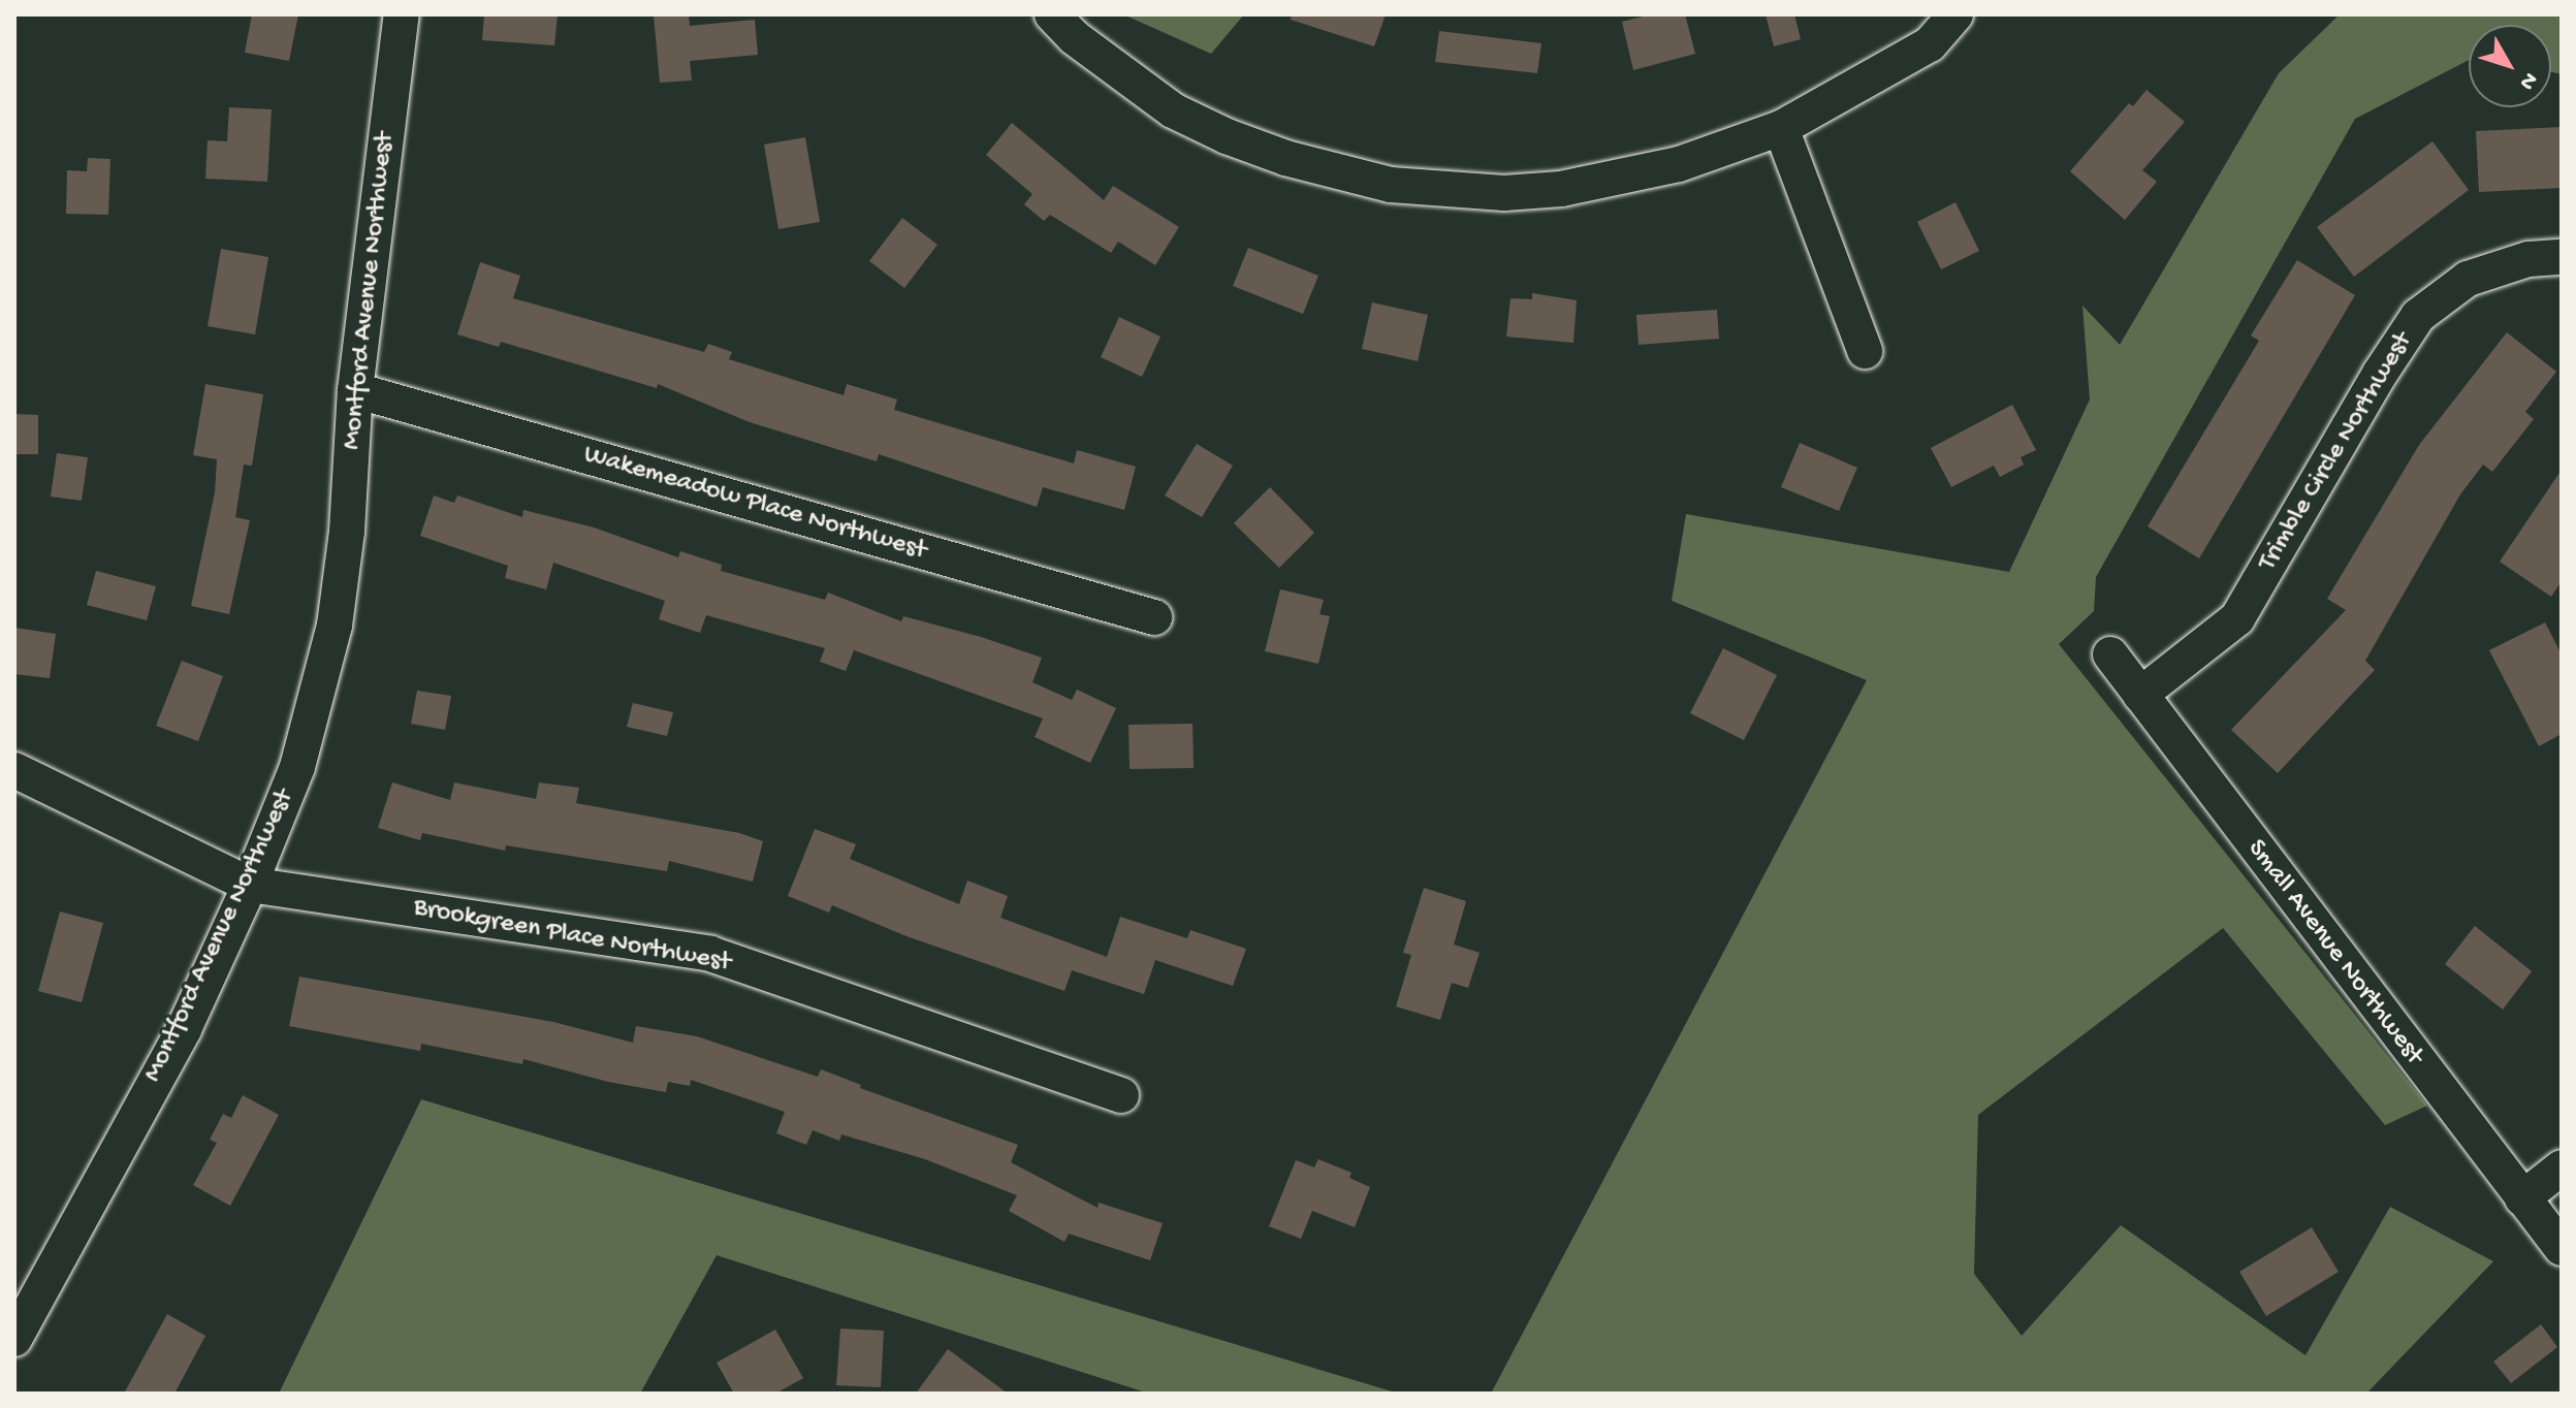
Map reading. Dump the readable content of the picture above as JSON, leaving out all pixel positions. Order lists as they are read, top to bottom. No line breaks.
{"streets":{"street":["Montford Avenue Northwest","Trimble Circle Northwest","Wakemeadow Place Northwest","Brookgreen Place Northwest","Small Avenue Northwest"]},"crossings":[["Montford Avenue Northwest","Wakemeadow Place Northwest"],["Montford Avenue Northwest","Brookgreen Place Northwest"],["Trimble Circle Northwest","Small Avenue Northwest"]],"north":"bottom right"}
